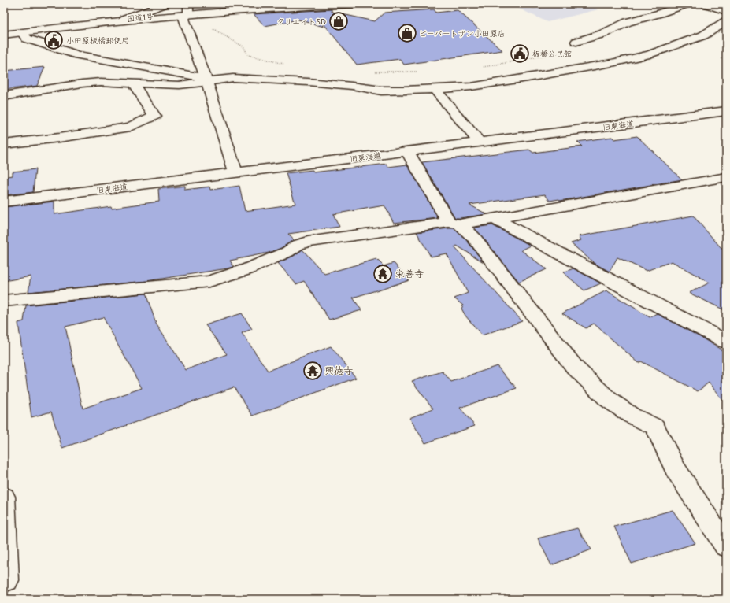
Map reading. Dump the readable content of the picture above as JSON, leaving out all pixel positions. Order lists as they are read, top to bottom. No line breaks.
{"streets":{"main road":["国道1号","旧東海道"]},"places":{"shop":["クリエイトSD","ビーバートザン小田原店"],"public building":["小田原板橋郵便局","板橋公民館"],"temple":["栄善寺","興徳寺"]}}
